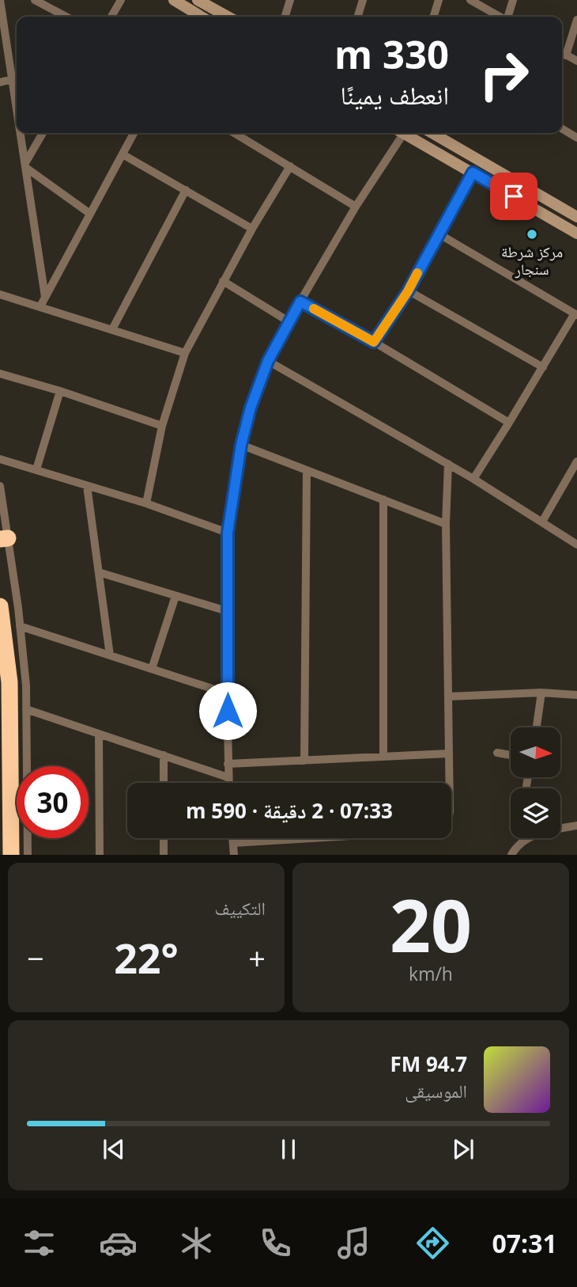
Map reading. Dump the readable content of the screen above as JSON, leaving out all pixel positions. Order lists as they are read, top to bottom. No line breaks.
{"places":["مركز شرطة سنجار"],"north":"right","page":{"turn":["330 m","انعطف يمينًا"],"limit":"30","trip":"07:33 · 2 دقيقة · 590 m","tile":[["20","km/h"],"التكييف"],"heat":["−","22°","+"],"song":["94.7 FM","الموسيقى"],"tabs":"07:31"}}
